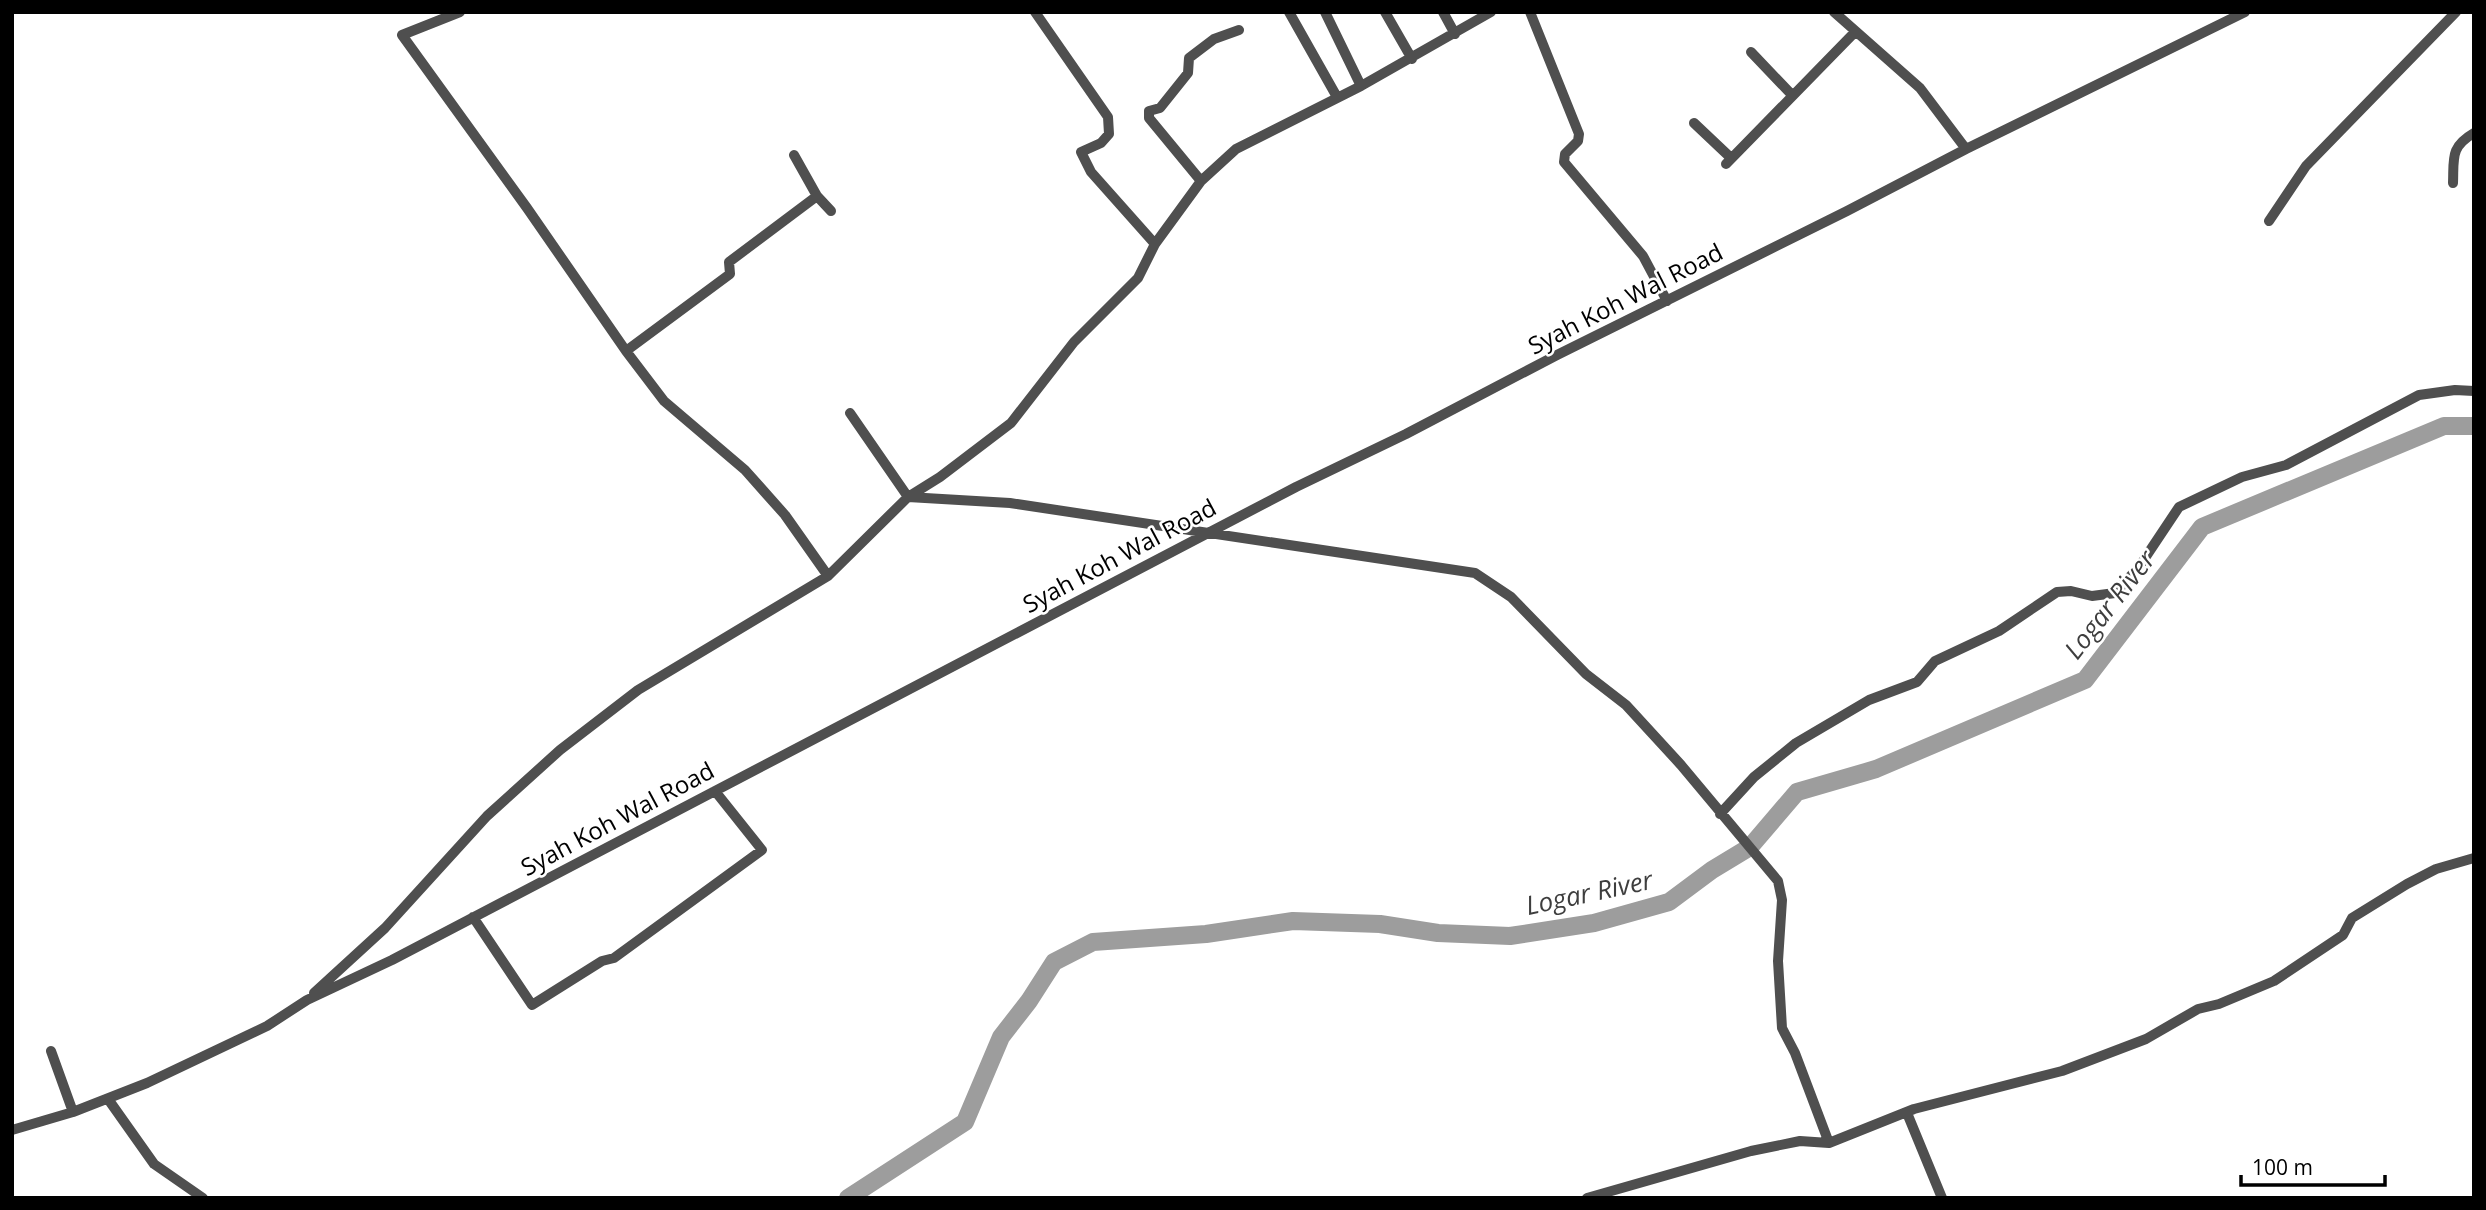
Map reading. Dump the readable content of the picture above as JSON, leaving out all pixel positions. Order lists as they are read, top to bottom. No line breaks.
{"streets":{"street":["Syah Koh Wal Road"]},"water":["Logar River"],"scale_bar":"100 m"}
